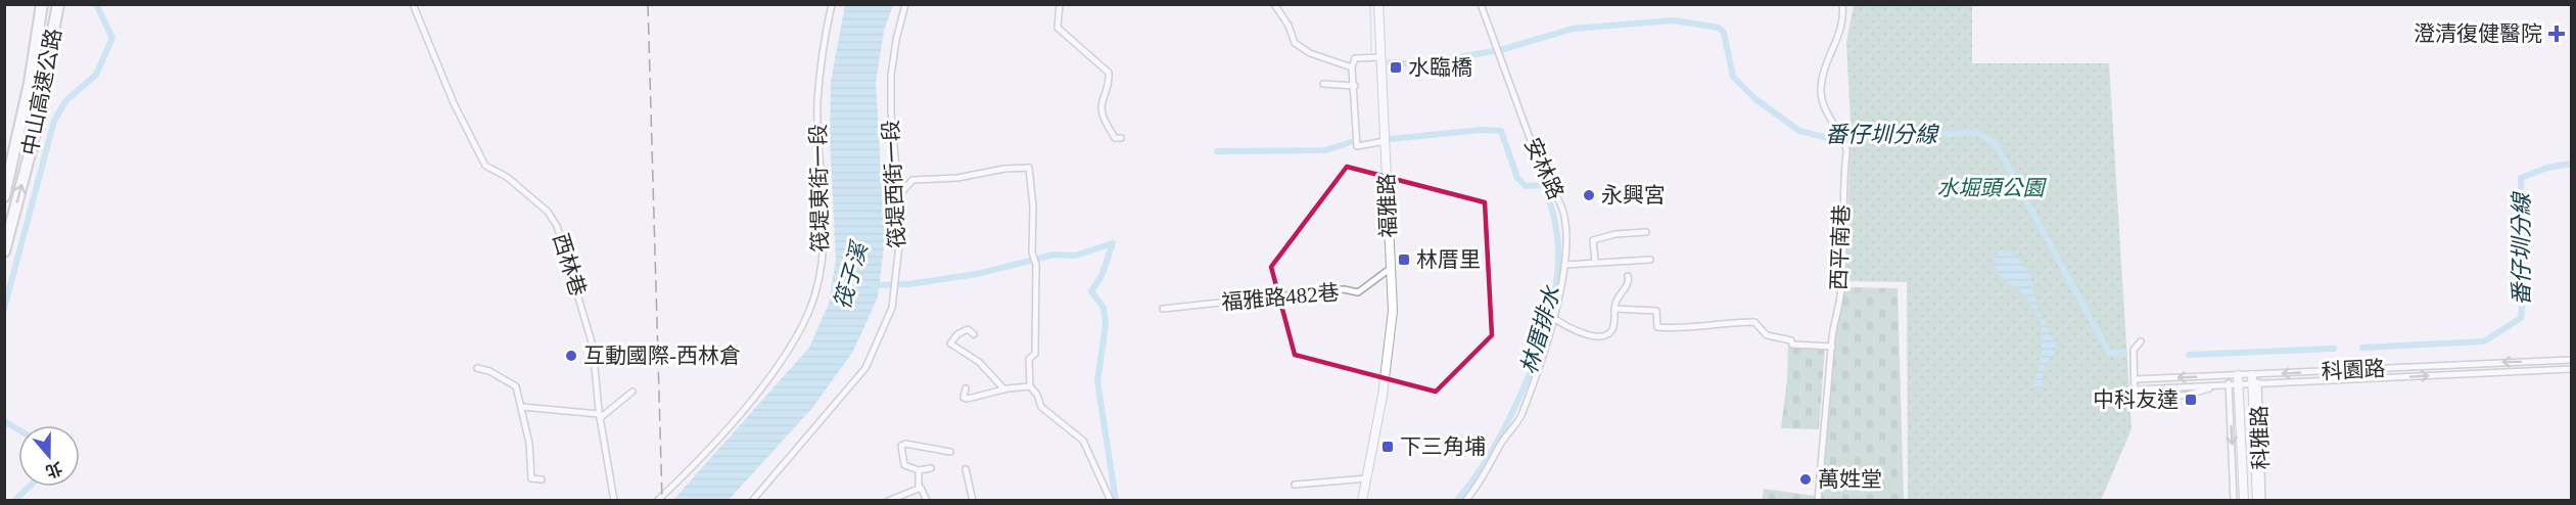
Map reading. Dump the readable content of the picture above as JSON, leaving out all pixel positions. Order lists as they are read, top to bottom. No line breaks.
{"streets":{"highway":["中山高速公路"],"main road":["福雅路","科雅路"],"street":["安林路","筏堤西街一段","筏堤東街一段","西平南巷","西林巷","福雅路482巷","科園路"]},"crossings":[["福雅路","福雅路482巷"],["科園路","科雅路"]],"water":["番仔圳分線","筏子溪","林厝排水"],"parks":["水堀頭公園"],"places":{"health":["澄清復健醫院"],"transit":["水臨橋","林厝里","中科友達","下三角埔"],"other":["永興宮","互動國際-西林倉","萬姓堂"]},"north":"bottom"}
